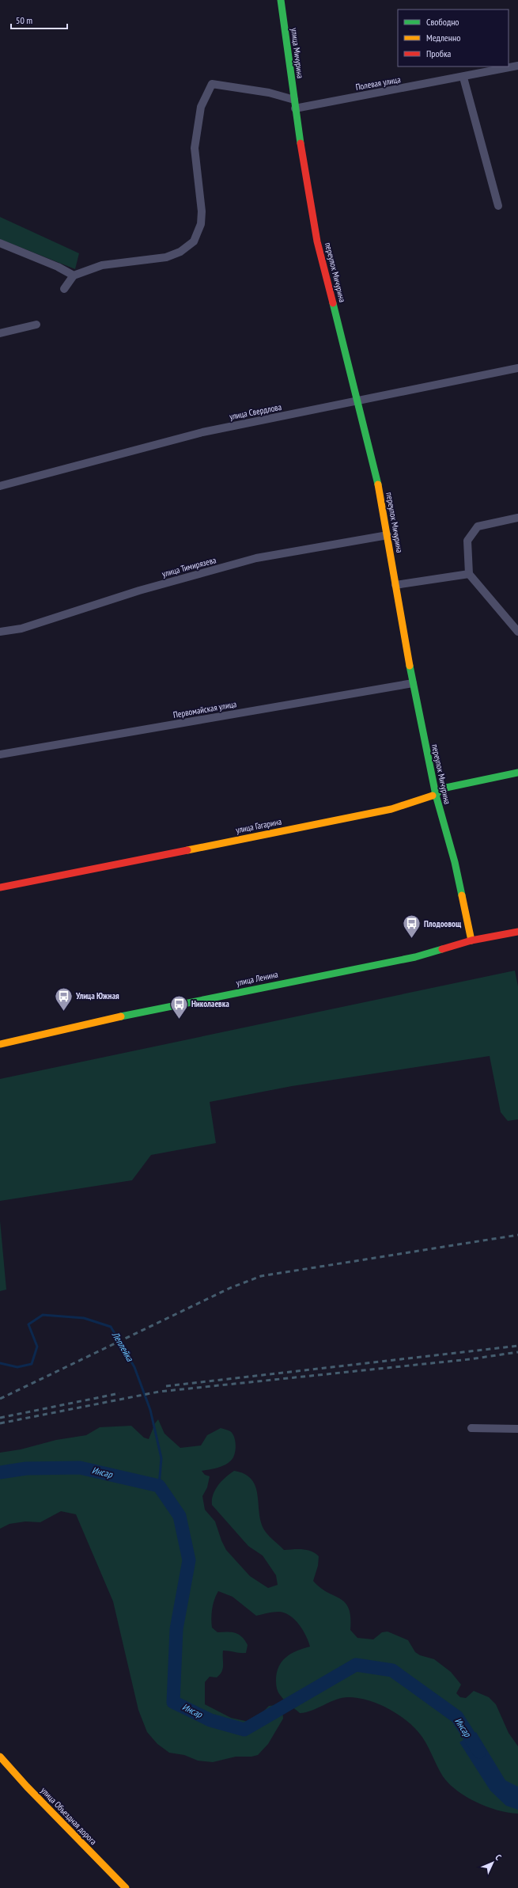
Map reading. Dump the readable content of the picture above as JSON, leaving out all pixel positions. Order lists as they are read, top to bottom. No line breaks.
{"streets":{"street":["улица Мичурина","Полевая улица","переулок Мичурина","улица Свердлова","улица Тимирязева","Первомайская улица","улица Гагарина","улица Ленина","улица Объездная дорога"]},"crossings":[["улица Мичурина","Полевая улица"],["улица Мичурина","переулок Мичурина"],["Полевая улица","переулок Мичурина"],["переулок Мичурина","улица Свердлова"],["переулок Мичурина","улица Тимирязева"],["переулок Мичурина","Первомайская улица"],["переулок Мичурина","улица Гагарина"],["переулок Мичурина","улица Ленина"]],"water":["Леплейка","Инсар"],"places":{"bus stop":["Плодоовощ","Улица Южная","Николаевка"]},"legend":["Свободно","Медленно","Пробка"],"scale_bar":"50 m","north":"top right"}
